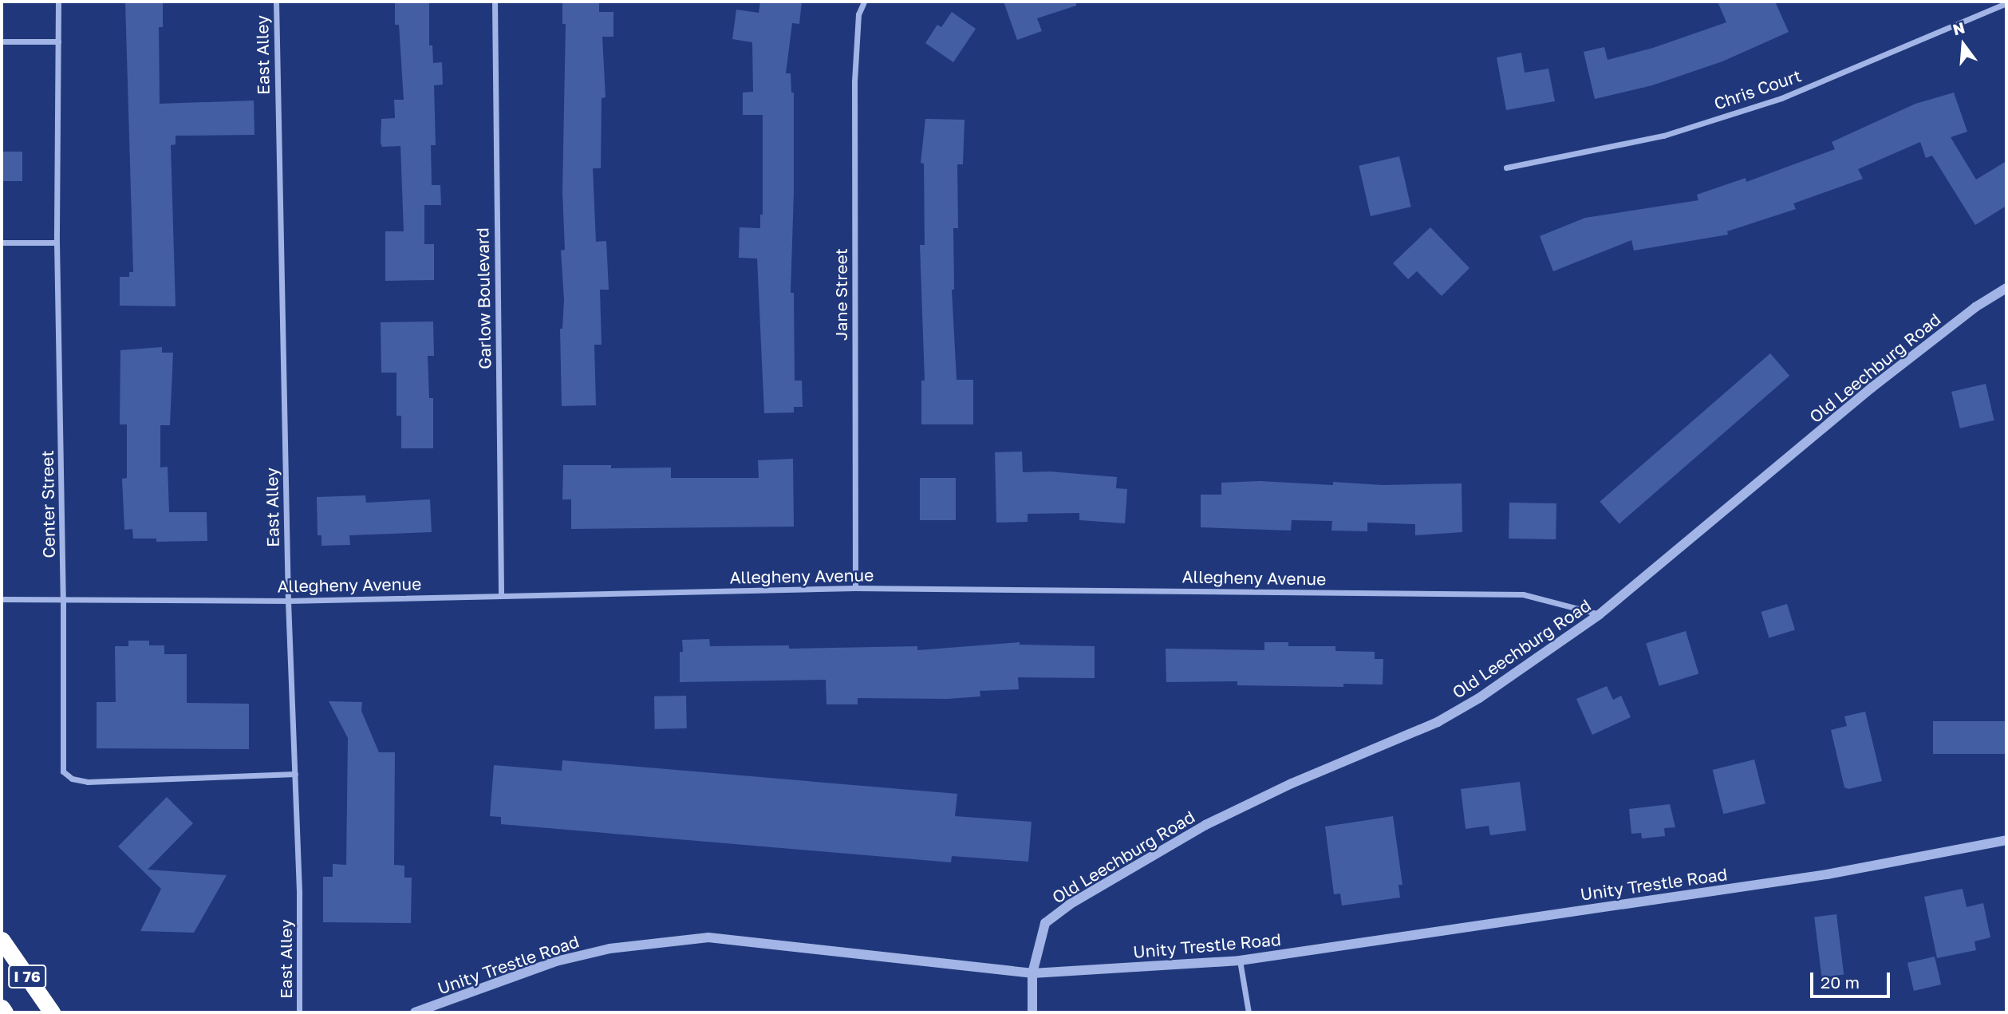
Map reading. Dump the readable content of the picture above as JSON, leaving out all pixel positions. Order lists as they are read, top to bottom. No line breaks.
{"streets":{"highway":["I 76"],"street":["East Alley","Chris Court","Jane Street","Garlow Boulevard","Old Leechburg Road","Center Street","Allegheny Avenue","Unity Trestle Road"]},"crossings":[["East Alley","Center Street"],["East Alley","Allegheny Avenue"],["Jane Street","Allegheny Avenue"],["Garlow Boulevard","Allegheny Avenue"],["Old Leechburg Road","Allegheny Avenue"],["Old Leechburg Road","Unity Trestle Road"],["Center Street","Allegheny Avenue"]],"scale_bar":"20 m","north":"top"}
